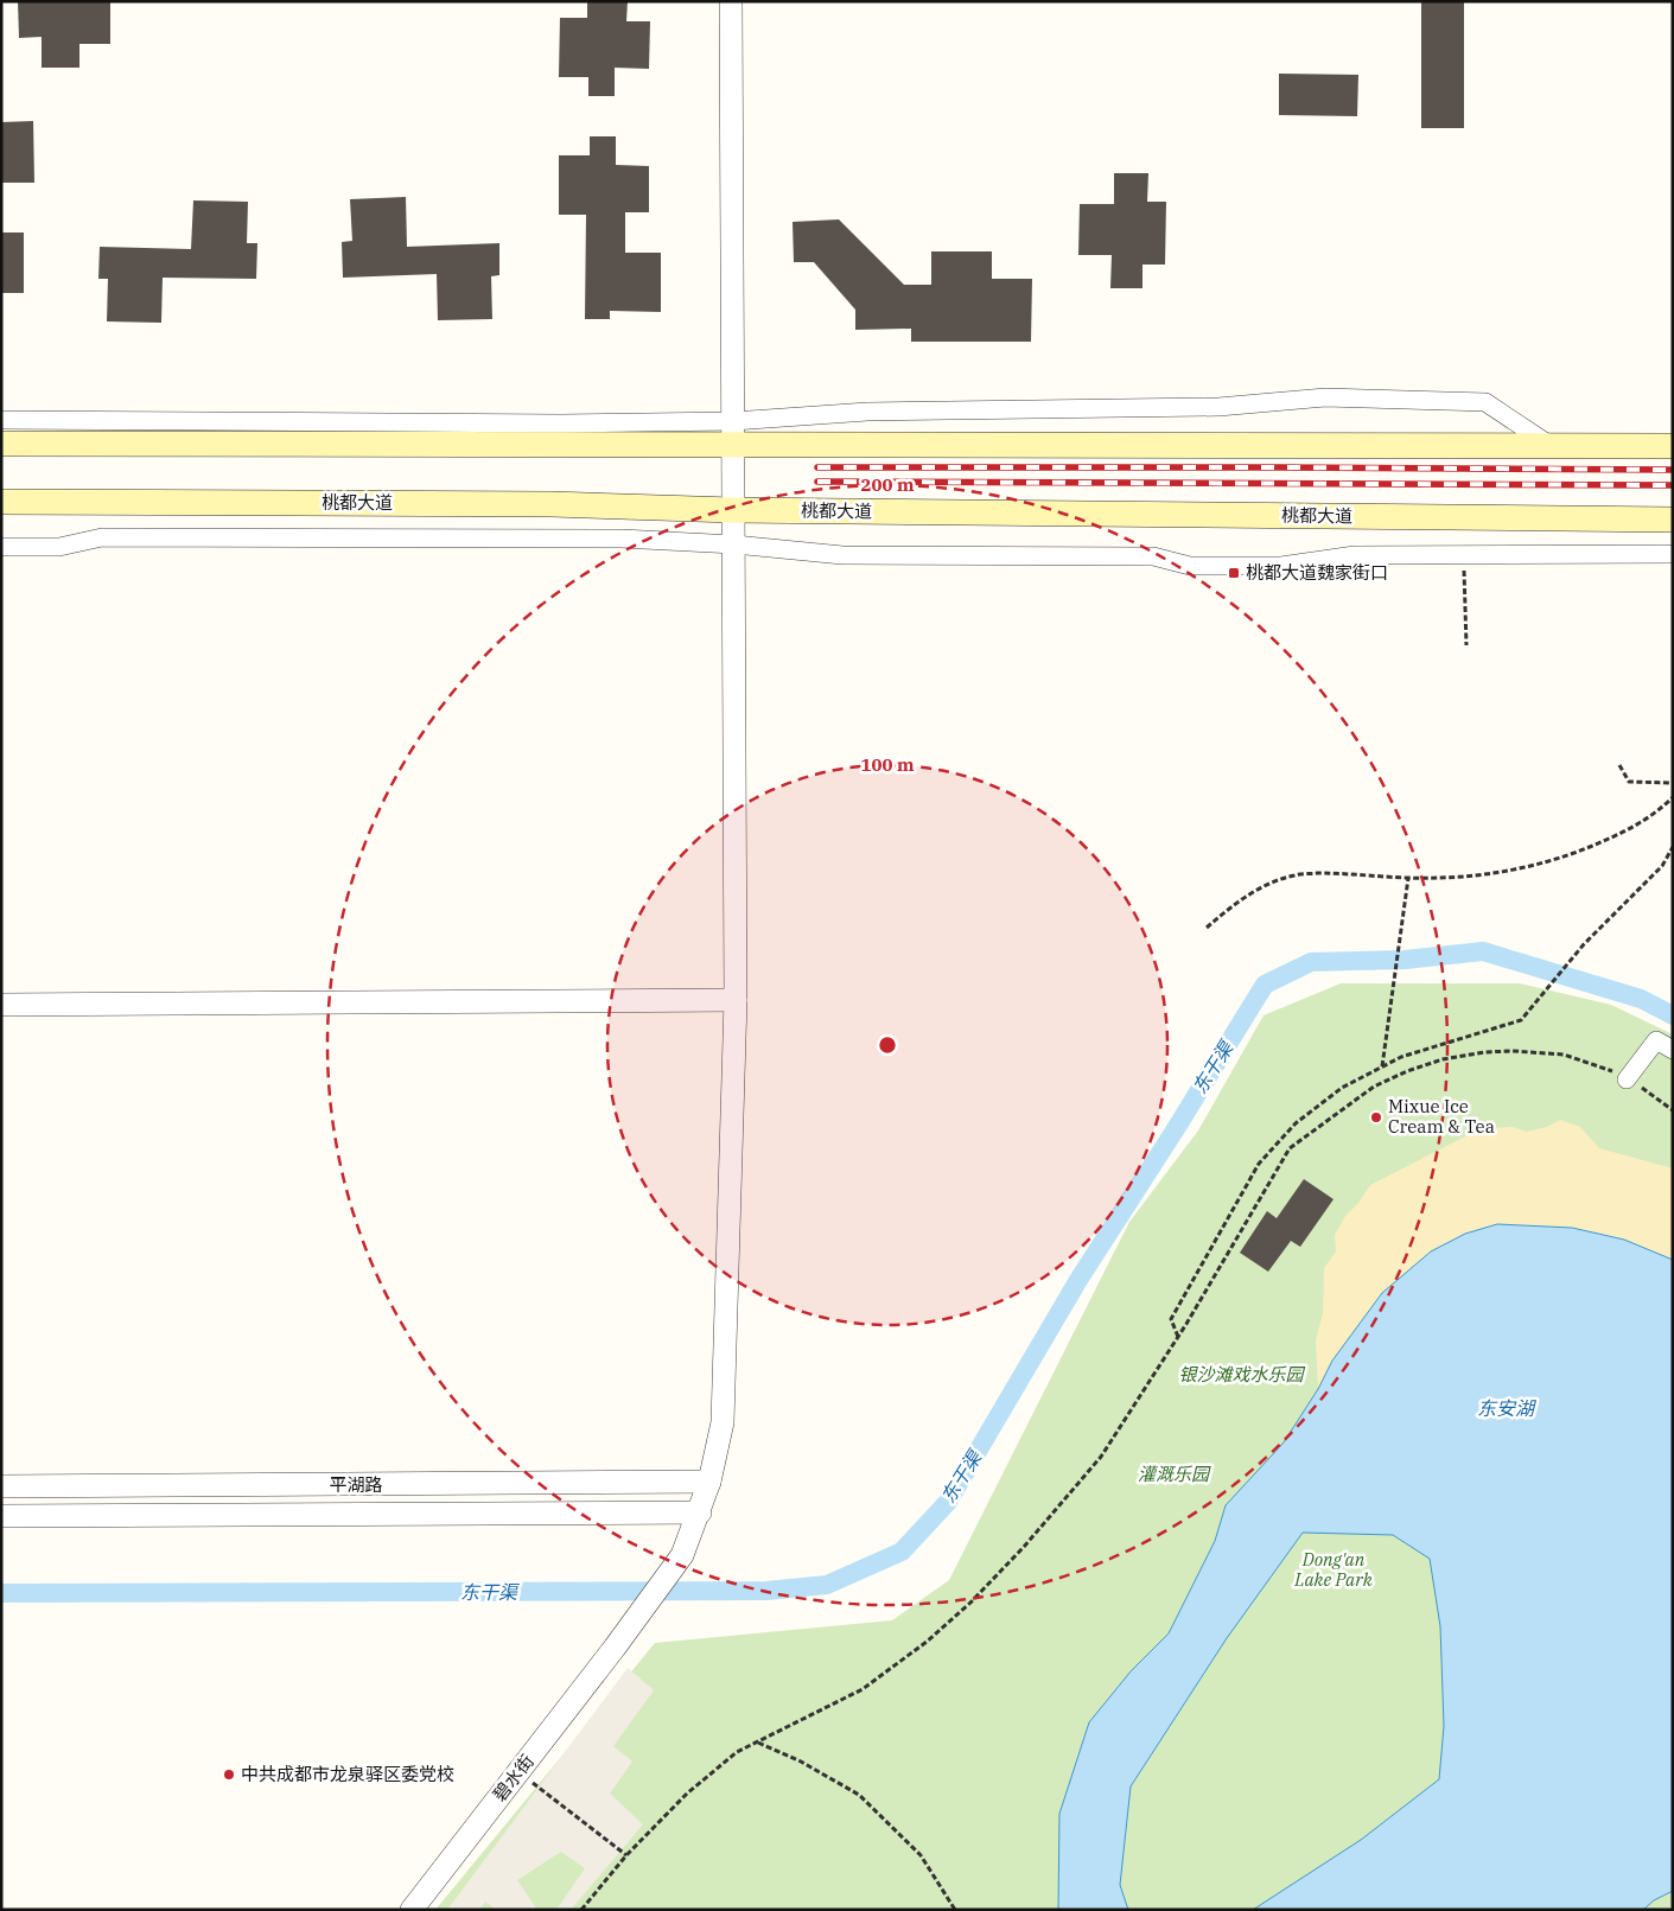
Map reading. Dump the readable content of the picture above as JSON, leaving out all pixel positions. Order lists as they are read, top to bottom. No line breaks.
{"streets":{"main road":["桃都大道"],"street":["平湖路","碧水街"]},"crossings":[["桃都大道","碧水街"],["平湖路","碧水街"]],"water":["东干渠","东安湖"],"parks":["银沙滩戏水乐园","灌溉乐园","Dong'an Lake Park"],"places":{"transit":["桃都大道魏家街口"],"other":["Mixue Ice Cream & Tea","中共成都市龙泉驿区委党校"]},"rings":["200 m","100 m"]}
